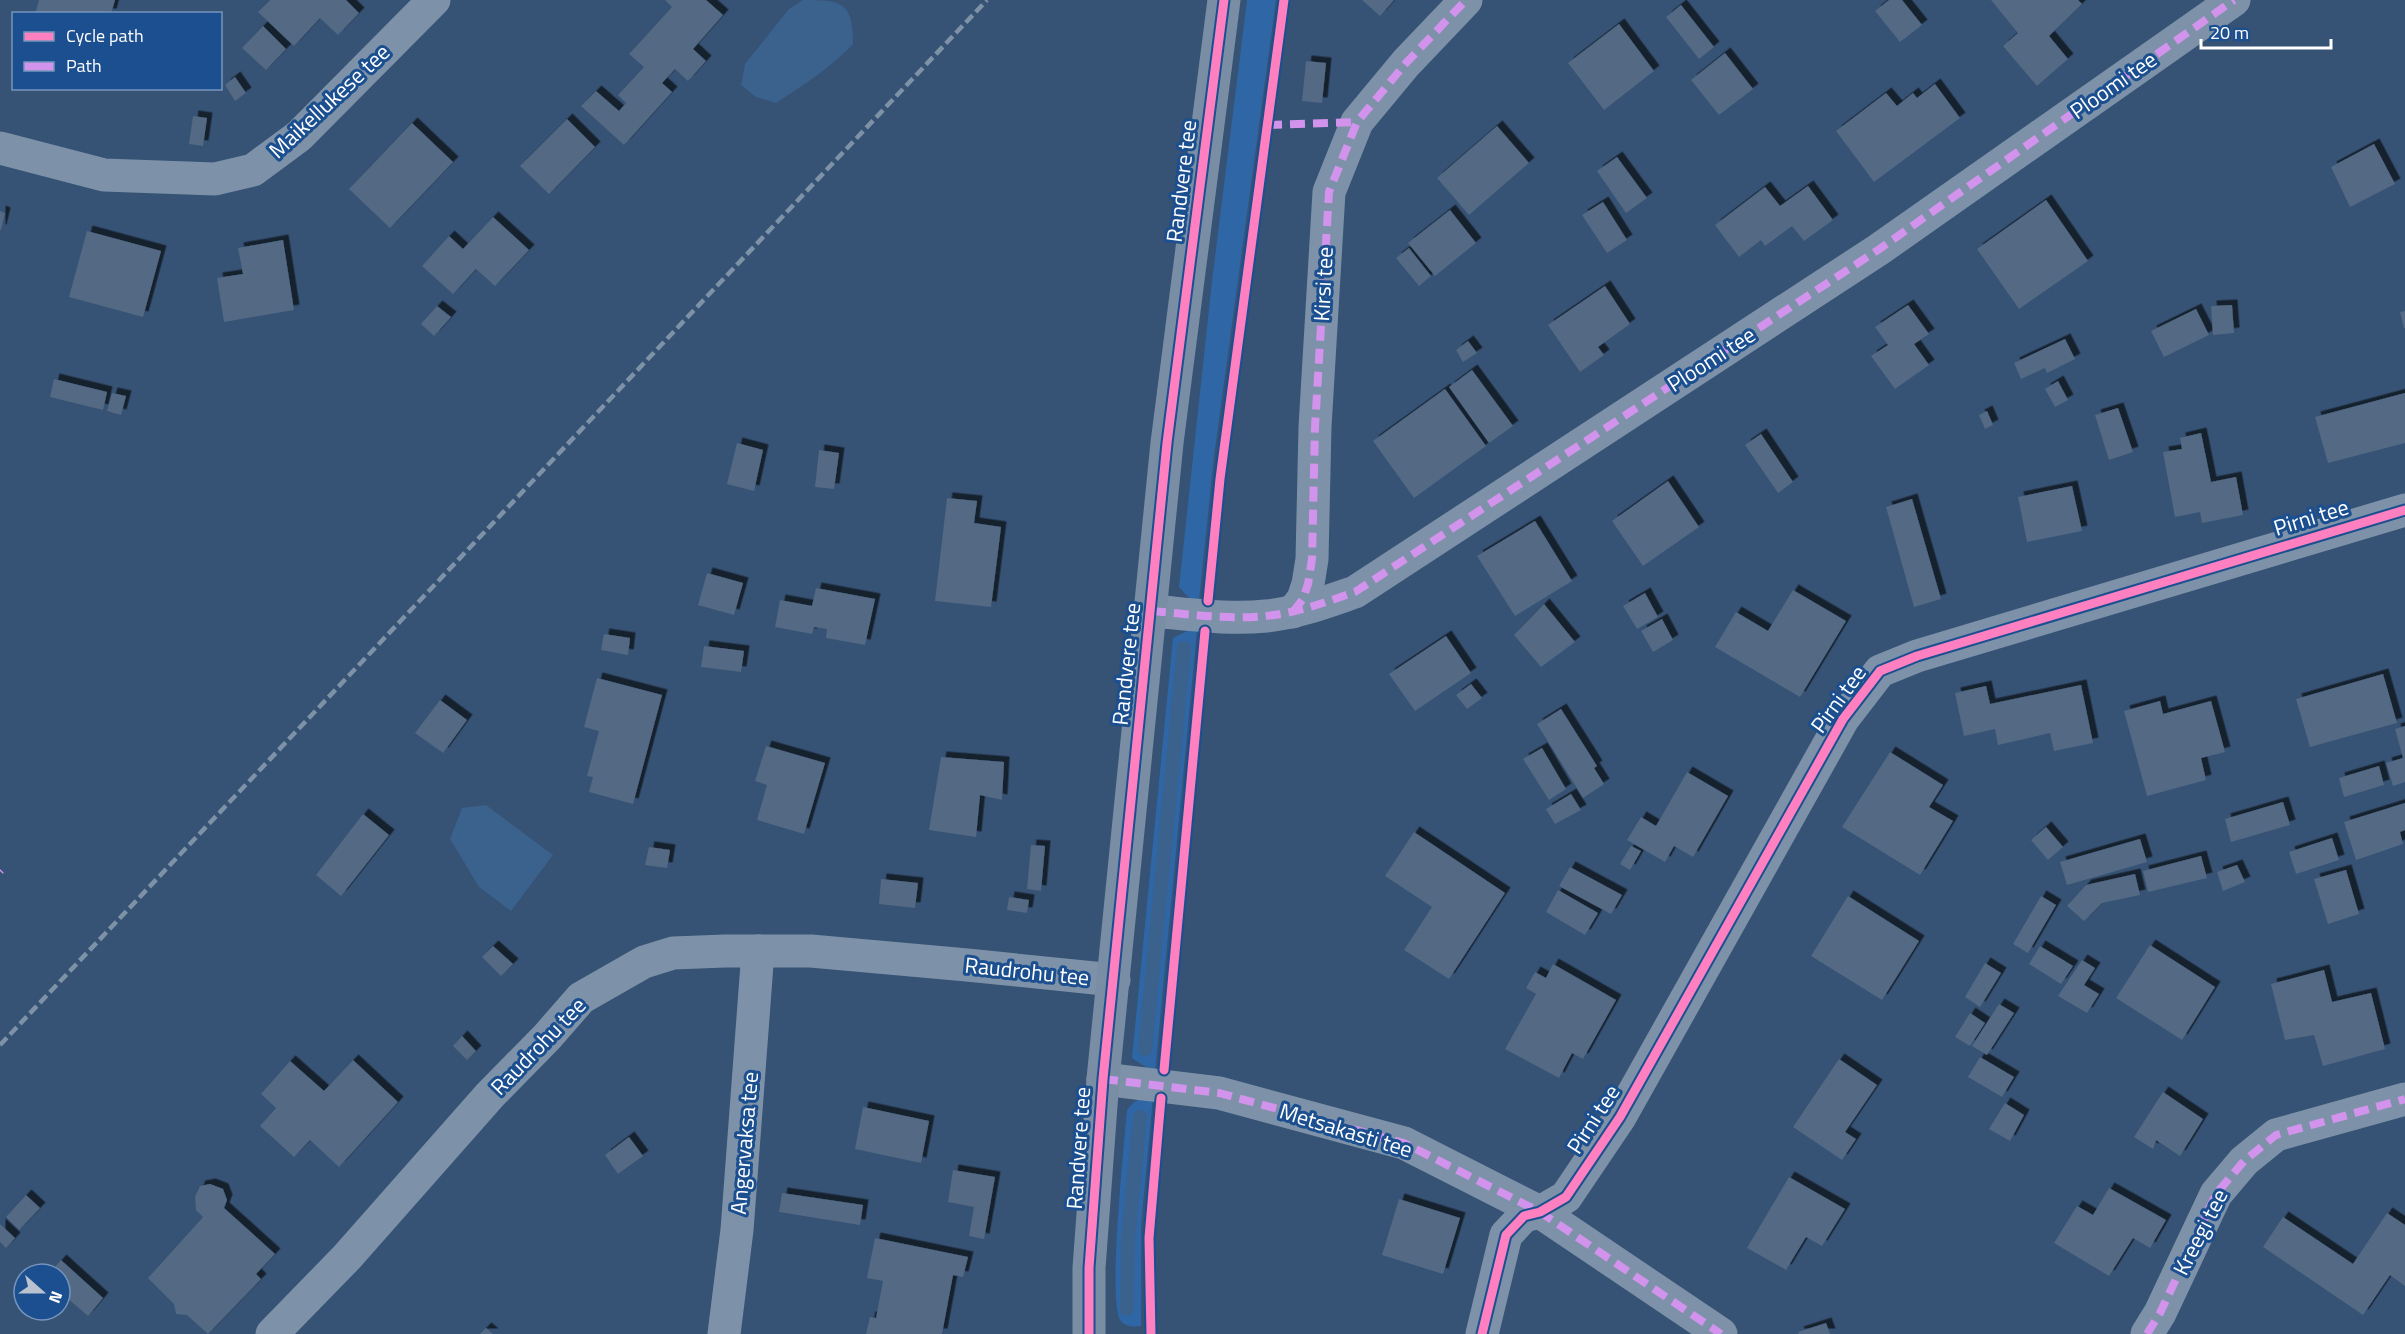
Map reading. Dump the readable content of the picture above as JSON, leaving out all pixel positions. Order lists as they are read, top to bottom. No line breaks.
{"streets":{"street":["Ploomi tee","Maikellukese tee","Randvere tee","Kirsi tee","Pirni tee","Raudrohu tee","Metsakasti tee","Angervaksa tee","Kreegi tee"]},"crossings":[["Ploomi tee","Randvere tee"],["Ploomi tee","Kirsi tee"],["Randvere tee","Raudrohu tee"],["Randvere tee","Metsakasti tee"],["Pirni tee","Metsakasti tee"],["Raudrohu tee","Angervaksa tee"]],"legend":["Cycle path","Path"],"scale_bar":"20 m","north":"right"}
